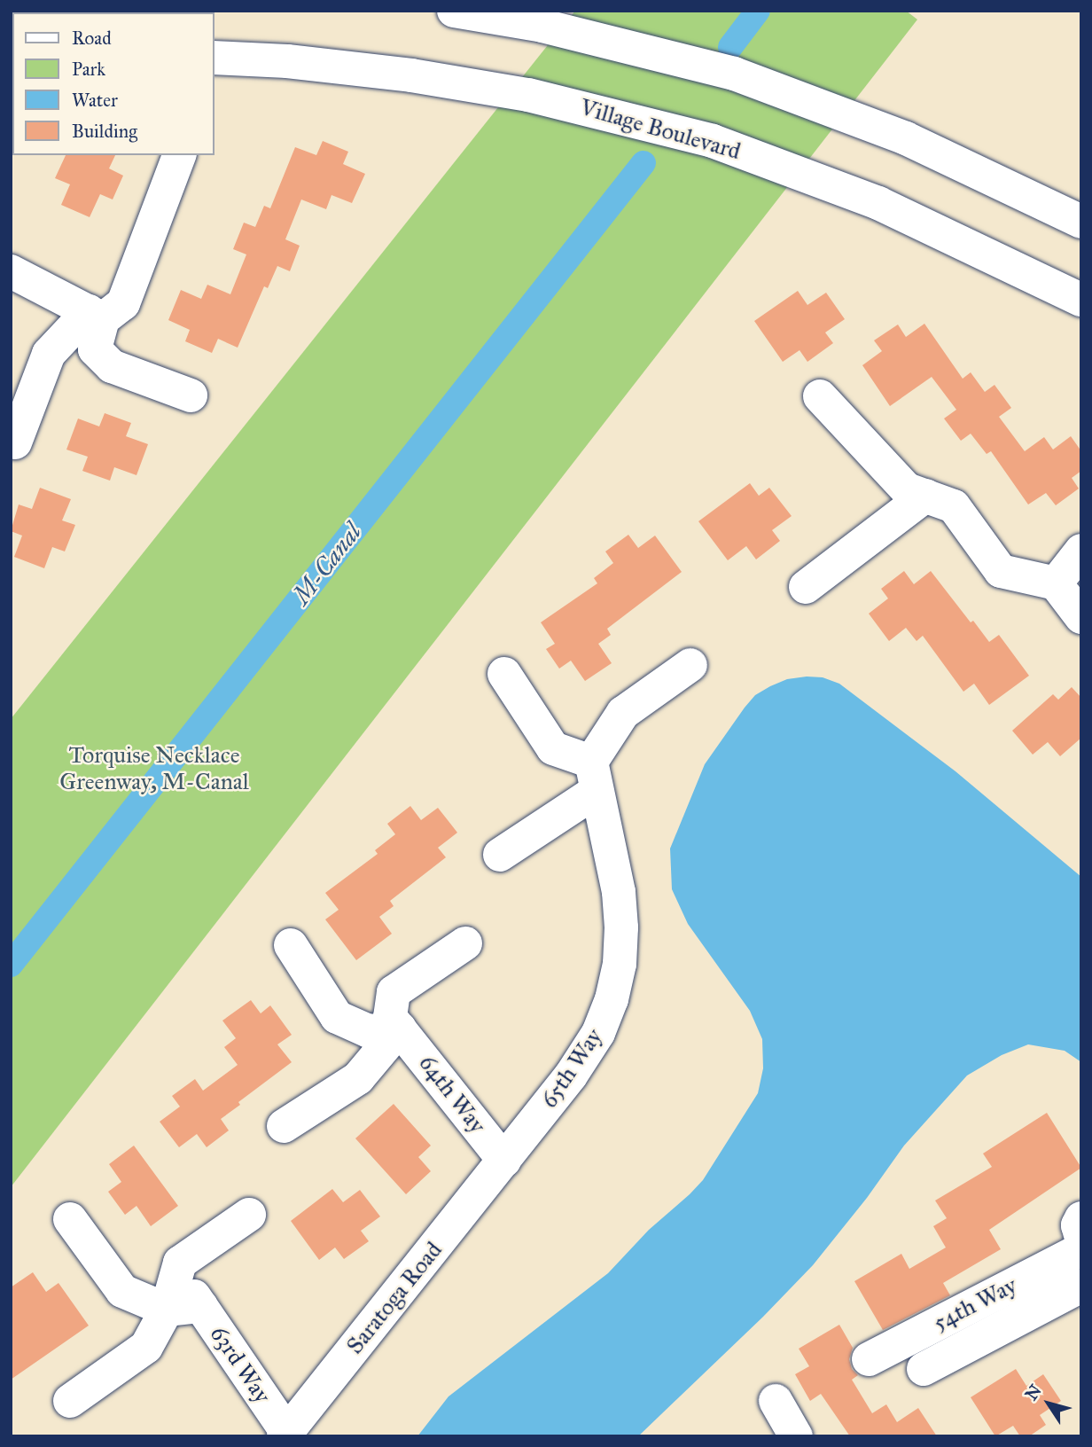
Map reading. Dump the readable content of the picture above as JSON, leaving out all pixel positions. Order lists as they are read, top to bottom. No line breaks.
{"streets":{"street":["Village Boulevard","65th Way","64th Way","Saratoga Road","54th Way","63rd Way"]},"crossings":[["65th Way","64th Way"],["65th Way","Saratoga Road"],["64th Way","Saratoga Road"],["Saratoga Road","63rd Way"]],"water":["M-Canal"],"parks":["Torquise Necklace Greenway, M-Canal"],"legend":["Road","Park","Water","Building"],"north":"top left"}
